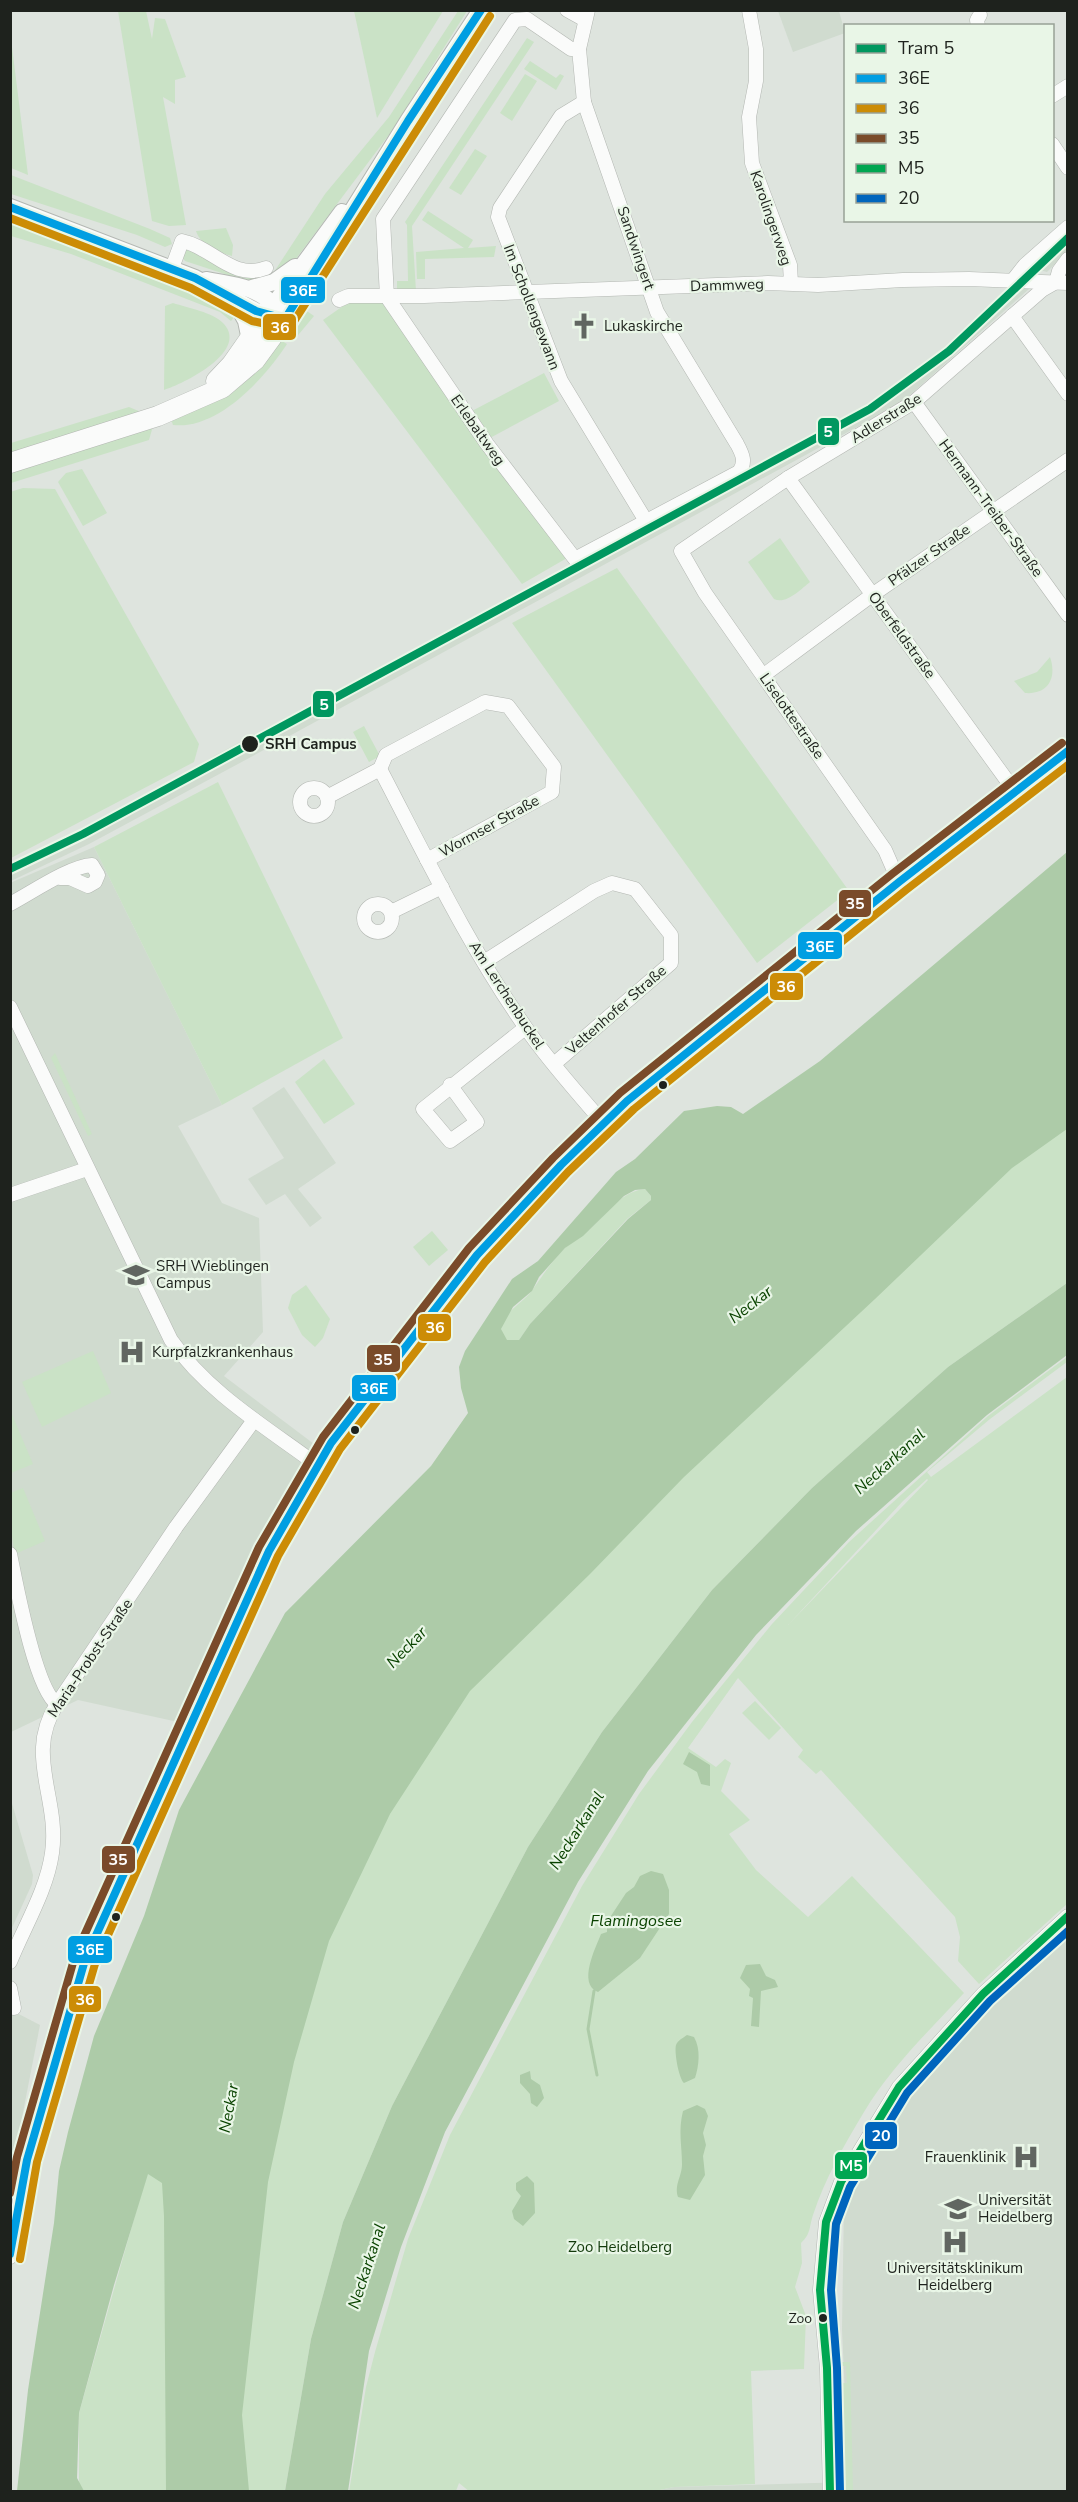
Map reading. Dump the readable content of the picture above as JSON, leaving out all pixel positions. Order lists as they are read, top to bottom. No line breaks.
{"streets":{"street":["Karolingerweg","Sandwingert","Dammweg","Im Schollengewann","Adlerstraße","Erlebaltweg","Hermann-Treiber-Straße","Pfälzer Straße","Oberfeldstraße","Liselottestraße","Wormser Straße","Am Lerchenbuckel","Veltenhofer Straße","Maria-Probst-Straße"]},"crossings":[["Karolingerweg","Dammweg"],["Sandwingert","Dammweg"],["Sandwingert","Im Schollengewann"],["Sandwingert","Erlebaltweg"],["Dammweg","Im Schollengewann"],["Dammweg","Adlerstraße"],["Dammweg","Erlebaltweg"],["Im Schollengewann","Erlebaltweg"],["Adlerstraße","Hermann-Treiber-Straße"],["Adlerstraße","Oberfeldstraße"],["Adlerstraße","Liselottestraße"],["Hermann-Treiber-Straße","Pfälzer Straße"],["Pfälzer Straße","Oberfeldstraße"],["Pfälzer Straße","Liselottestraße"],["Wormser Straße","Am Lerchenbuckel"],["Am Lerchenbuckel","Veltenhofer Straße"]],"water":["Neckar","Neckarkanal","Flamingosee"],"parks":["Zoo Heidelberg"],"places":{"church":["Lukaskirche"],"other":["SRH Campus","Zoo"],"school or university":["SRH Wieblingen Campus","Universität Heidelberg"],"hospital":["Kurpfalzkrankenhaus","Frauenklinik","Universitätsklinikum Heidelberg"]},"lines":["transit line 36E","transit line 36","tram line 5","transit line 35","transit line M5","transit line 20"],"legend":["Tram 5","36E","36","35","M5","20"]}
